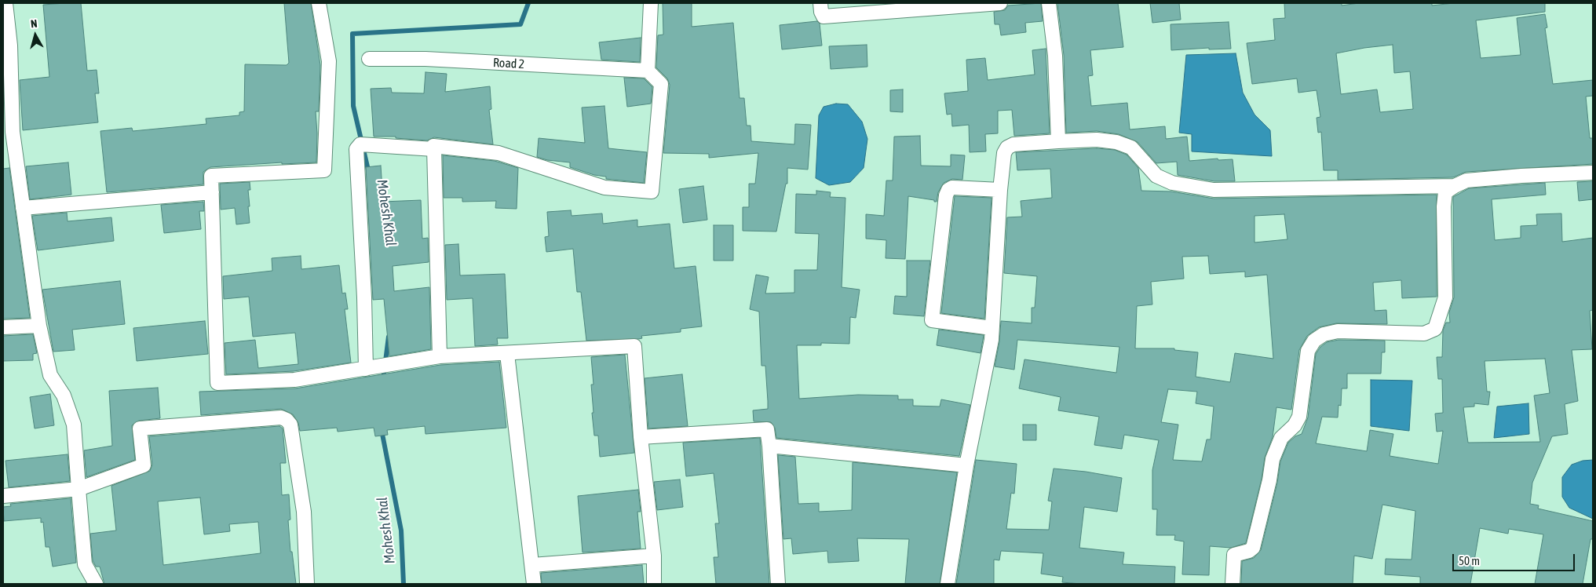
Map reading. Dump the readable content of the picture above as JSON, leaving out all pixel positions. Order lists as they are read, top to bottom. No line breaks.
{"streets":{"street":["Road 2"]},"water":["Mohesh Khal"],"scale_bar":"50 m","north":"top"}
